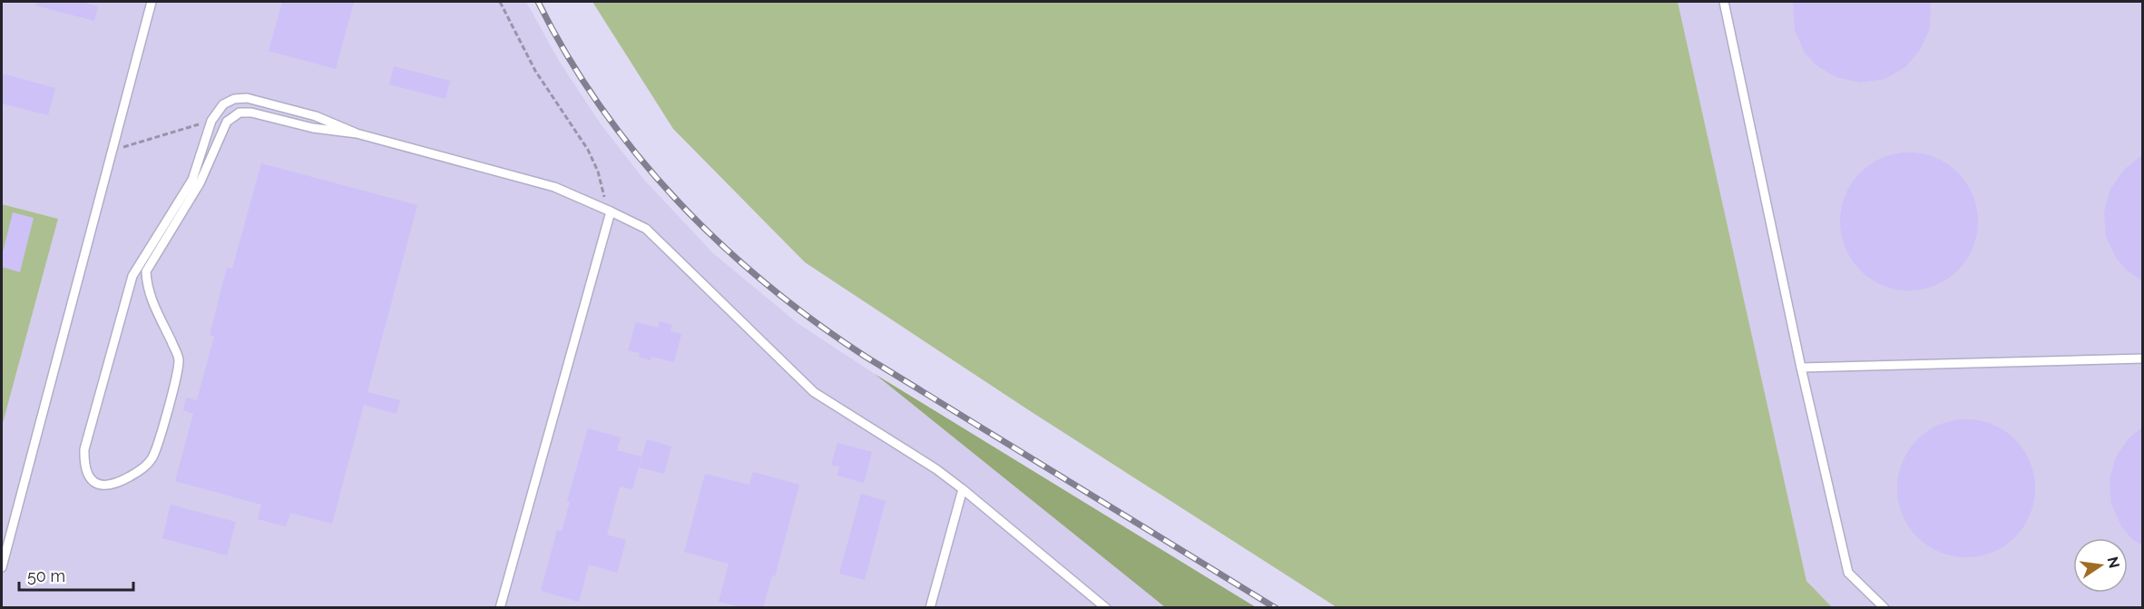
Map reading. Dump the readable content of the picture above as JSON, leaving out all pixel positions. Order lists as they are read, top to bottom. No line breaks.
{"scale_bar":"50 m","north":"right"}
